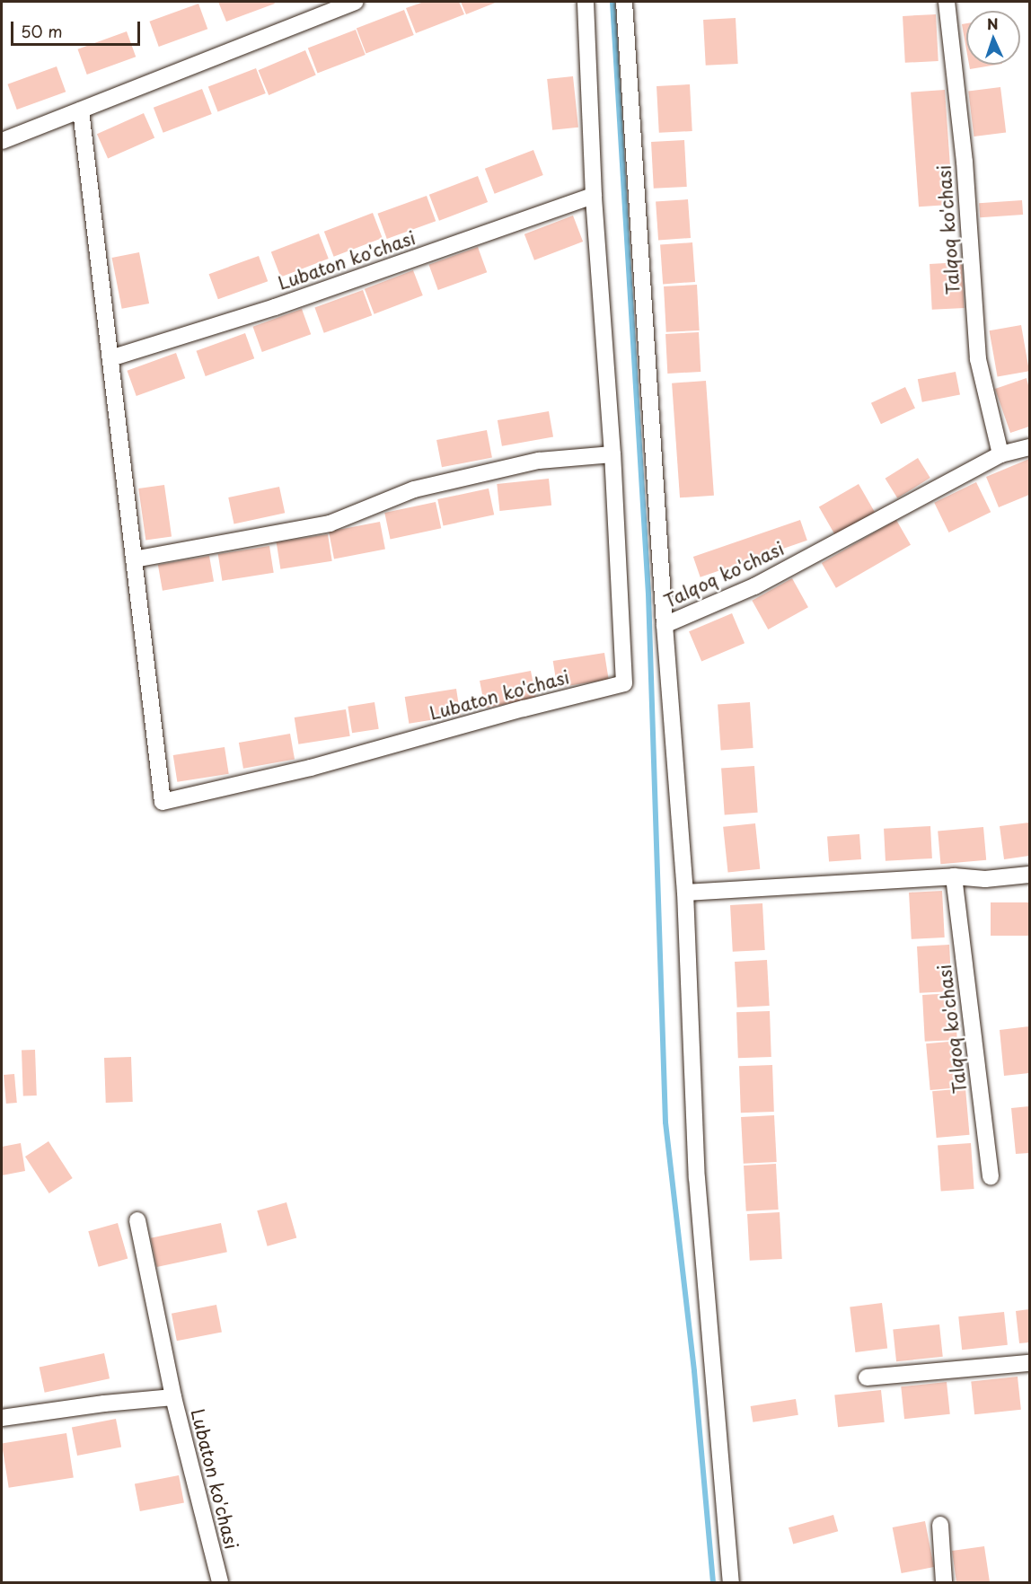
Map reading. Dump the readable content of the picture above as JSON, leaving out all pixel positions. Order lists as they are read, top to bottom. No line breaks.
{"streets":{"street":["Talqoq ko'chasi","Lubaton ko'chasi"]},"scale_bar":"50 m","north":"top"}
